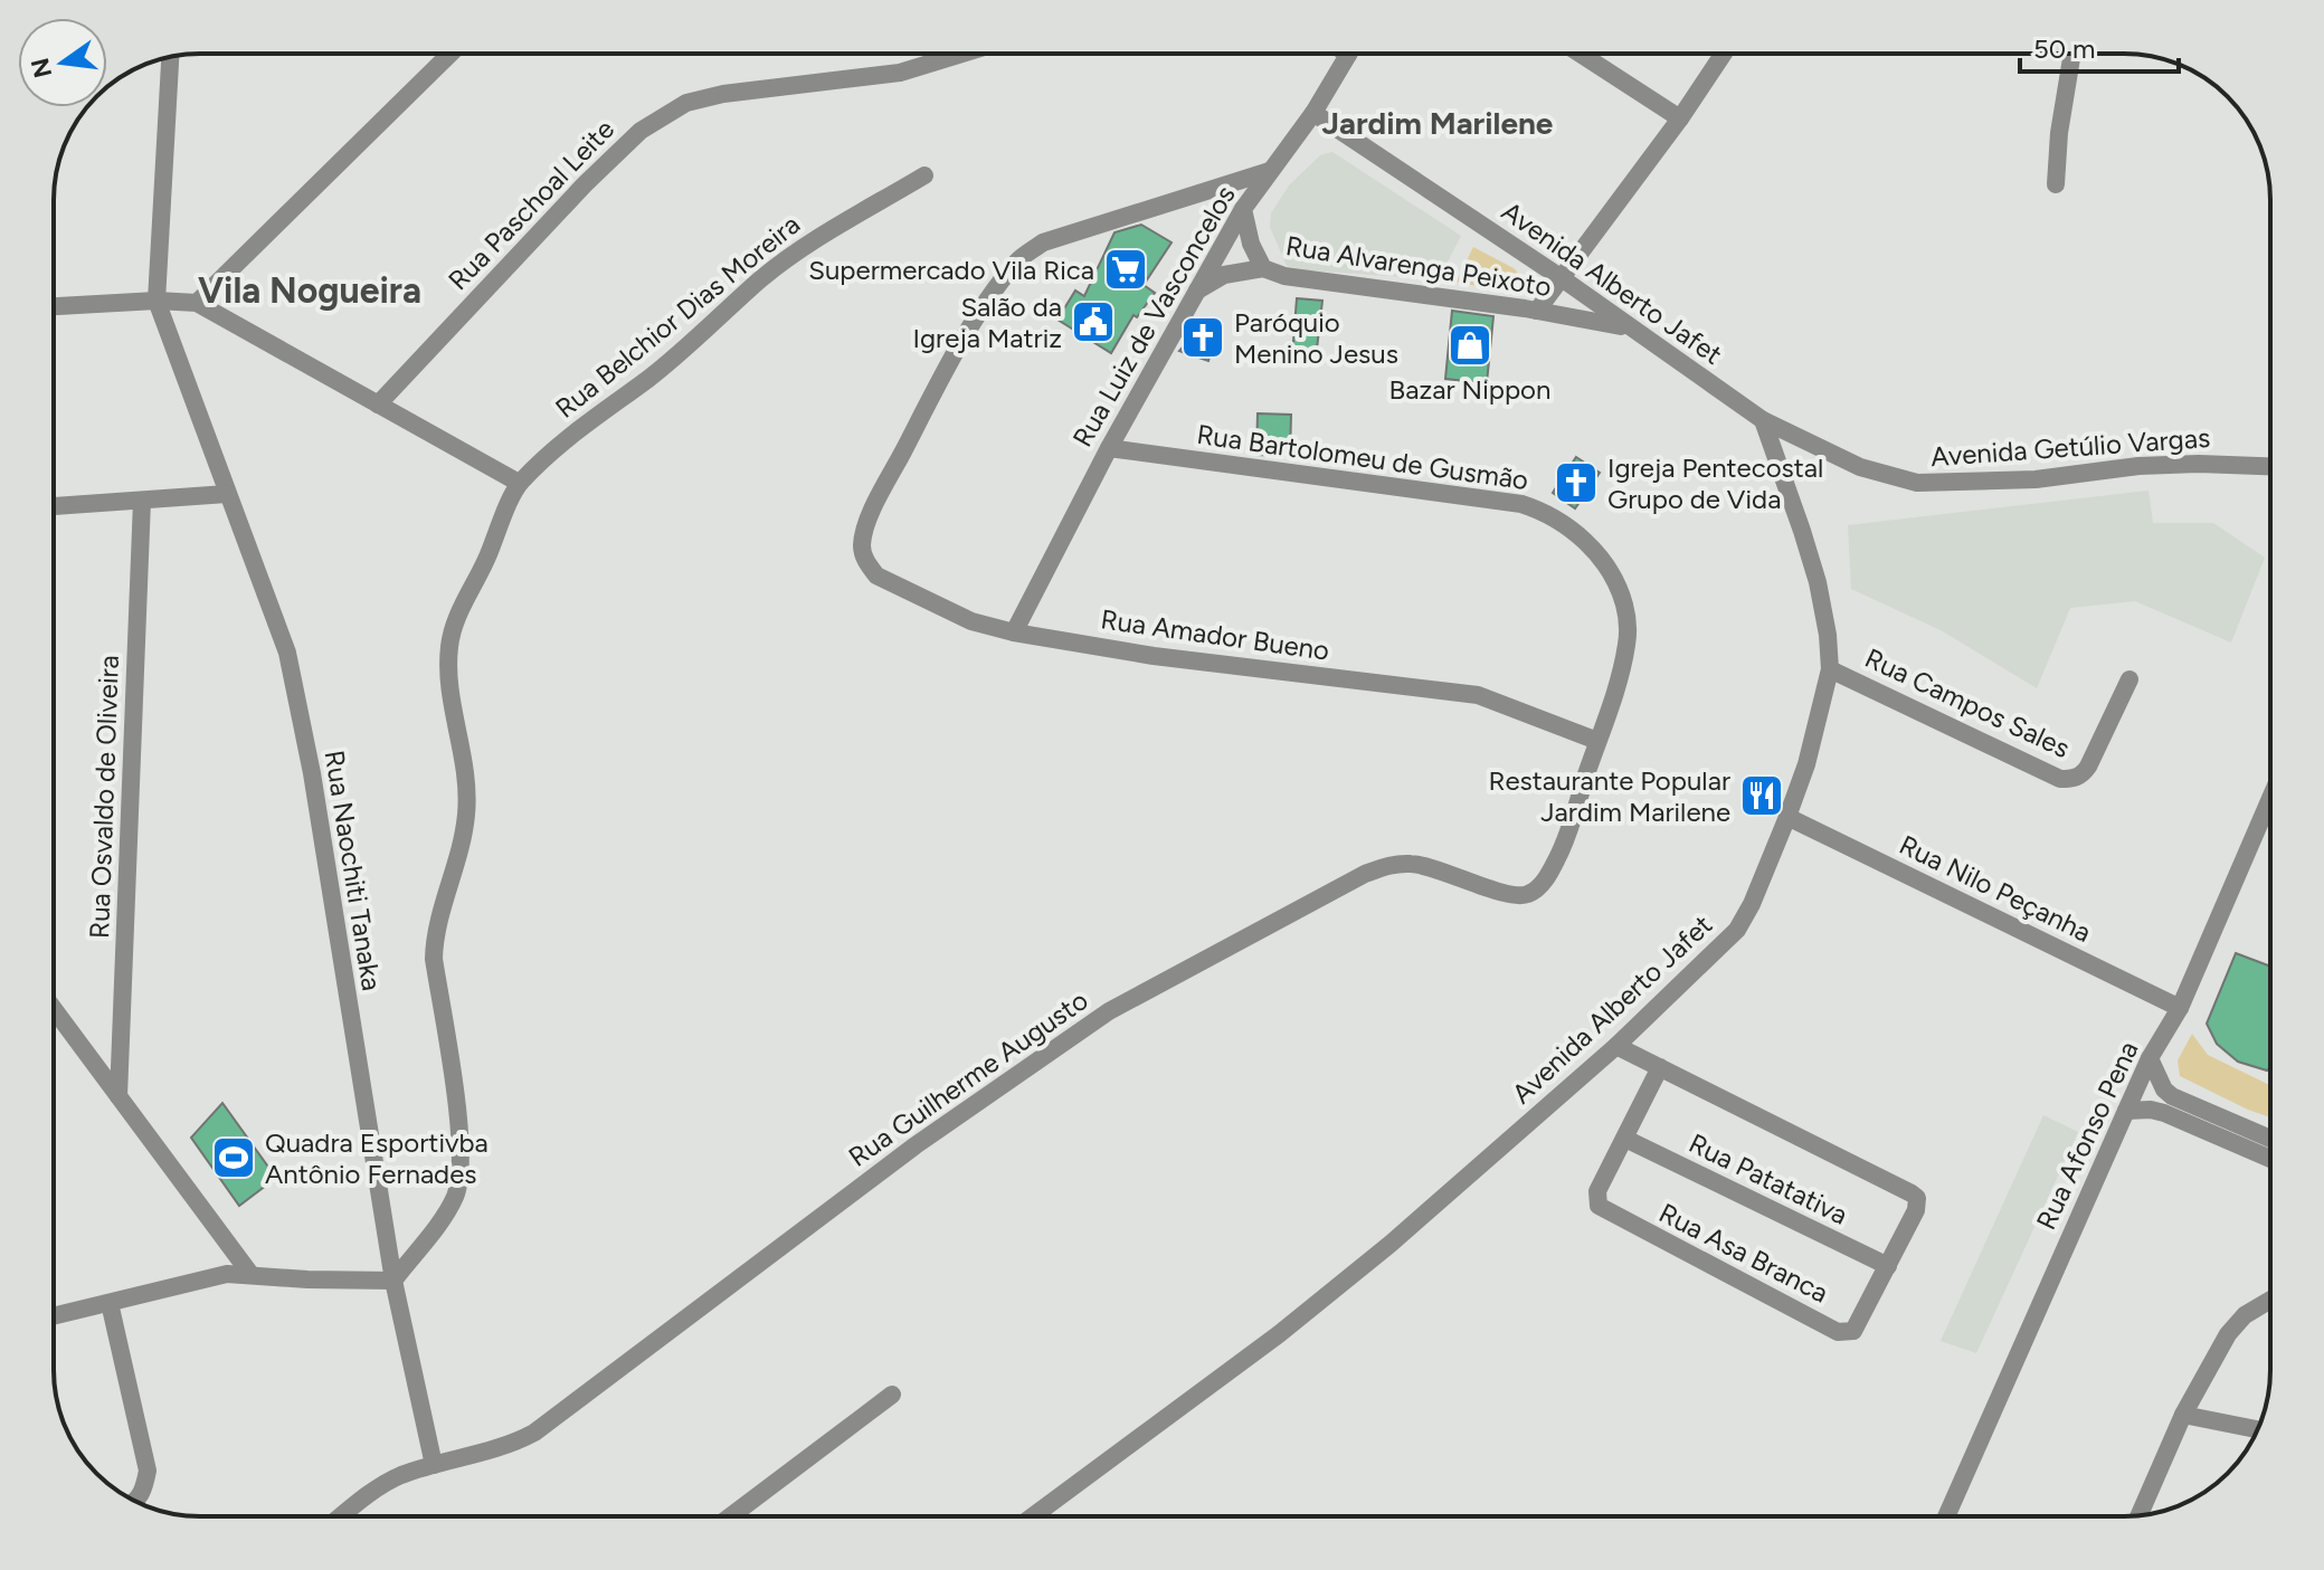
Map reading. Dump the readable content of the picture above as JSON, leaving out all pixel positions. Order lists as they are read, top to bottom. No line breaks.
{"streets":{"street":["Rua Paschoal Leite","Rua Alvarenga Peixoto","Avenida Alberto Jafet","Rua Belchior Dias Moreira","Rua Luiz de Vasconcelos","Avenida Getúlio Vargas","Rua Bartolomeu de Gusmão","Rua Amador Bueno","Rua Campos Sales","Rua Osvaldo de Oliveira","Rua Naochiti Tanaka","Rua Nilo Peçanha","Rua Guilherme Augusto","Rua Afonso Pena","Rua Patatativa","Rua Asa Branca"]},"crossings":[["Rua Alvarenga Peixoto","Avenida Alberto Jafet"],["Rua Alvarenga Peixoto","Rua Luiz de Vasconcelos"],["Avenida Alberto Jafet","Rua Luiz de Vasconcelos"],["Avenida Alberto Jafet","Avenida Getúlio Vargas"],["Avenida Alberto Jafet","Rua Campos Sales"],["Avenida Alberto Jafet","Rua Nilo Peçanha"],["Avenida Alberto Jafet","Rua Asa Branca"],["Rua Luiz de Vasconcelos","Rua Bartolomeu de Gusmão"],["Rua Luiz de Vasconcelos","Rua Amador Bueno"],["Rua Bartolomeu de Gusmão","Rua Amador Bueno"],["Rua Bartolomeu de Gusmão","Rua Guilherme Augusto"],["Rua Naochiti Tanaka","Rua Guilherme Augusto"],["Rua Nilo Peçanha","Rua Afonso Pena"],["Rua Patatativa","Rua Asa Branca"]],"districts":["Jardim Marilene","Vila Nogueira"],"places":{"supermarket":["Supermercado Vila Rica"],"public building":["Salão da Igreja Matriz"],"church":["Paróquio Menino Jesus","Igreja Pentecostal Grupo de Vida"],"shop":["Bazar Nippon"],"restaurant":["Restaurante Popular Jardim Marilene"],"sports":["Quadra Esportivba Antônio Fernades"]},"scale_bar":"50 m","north":"left"}
